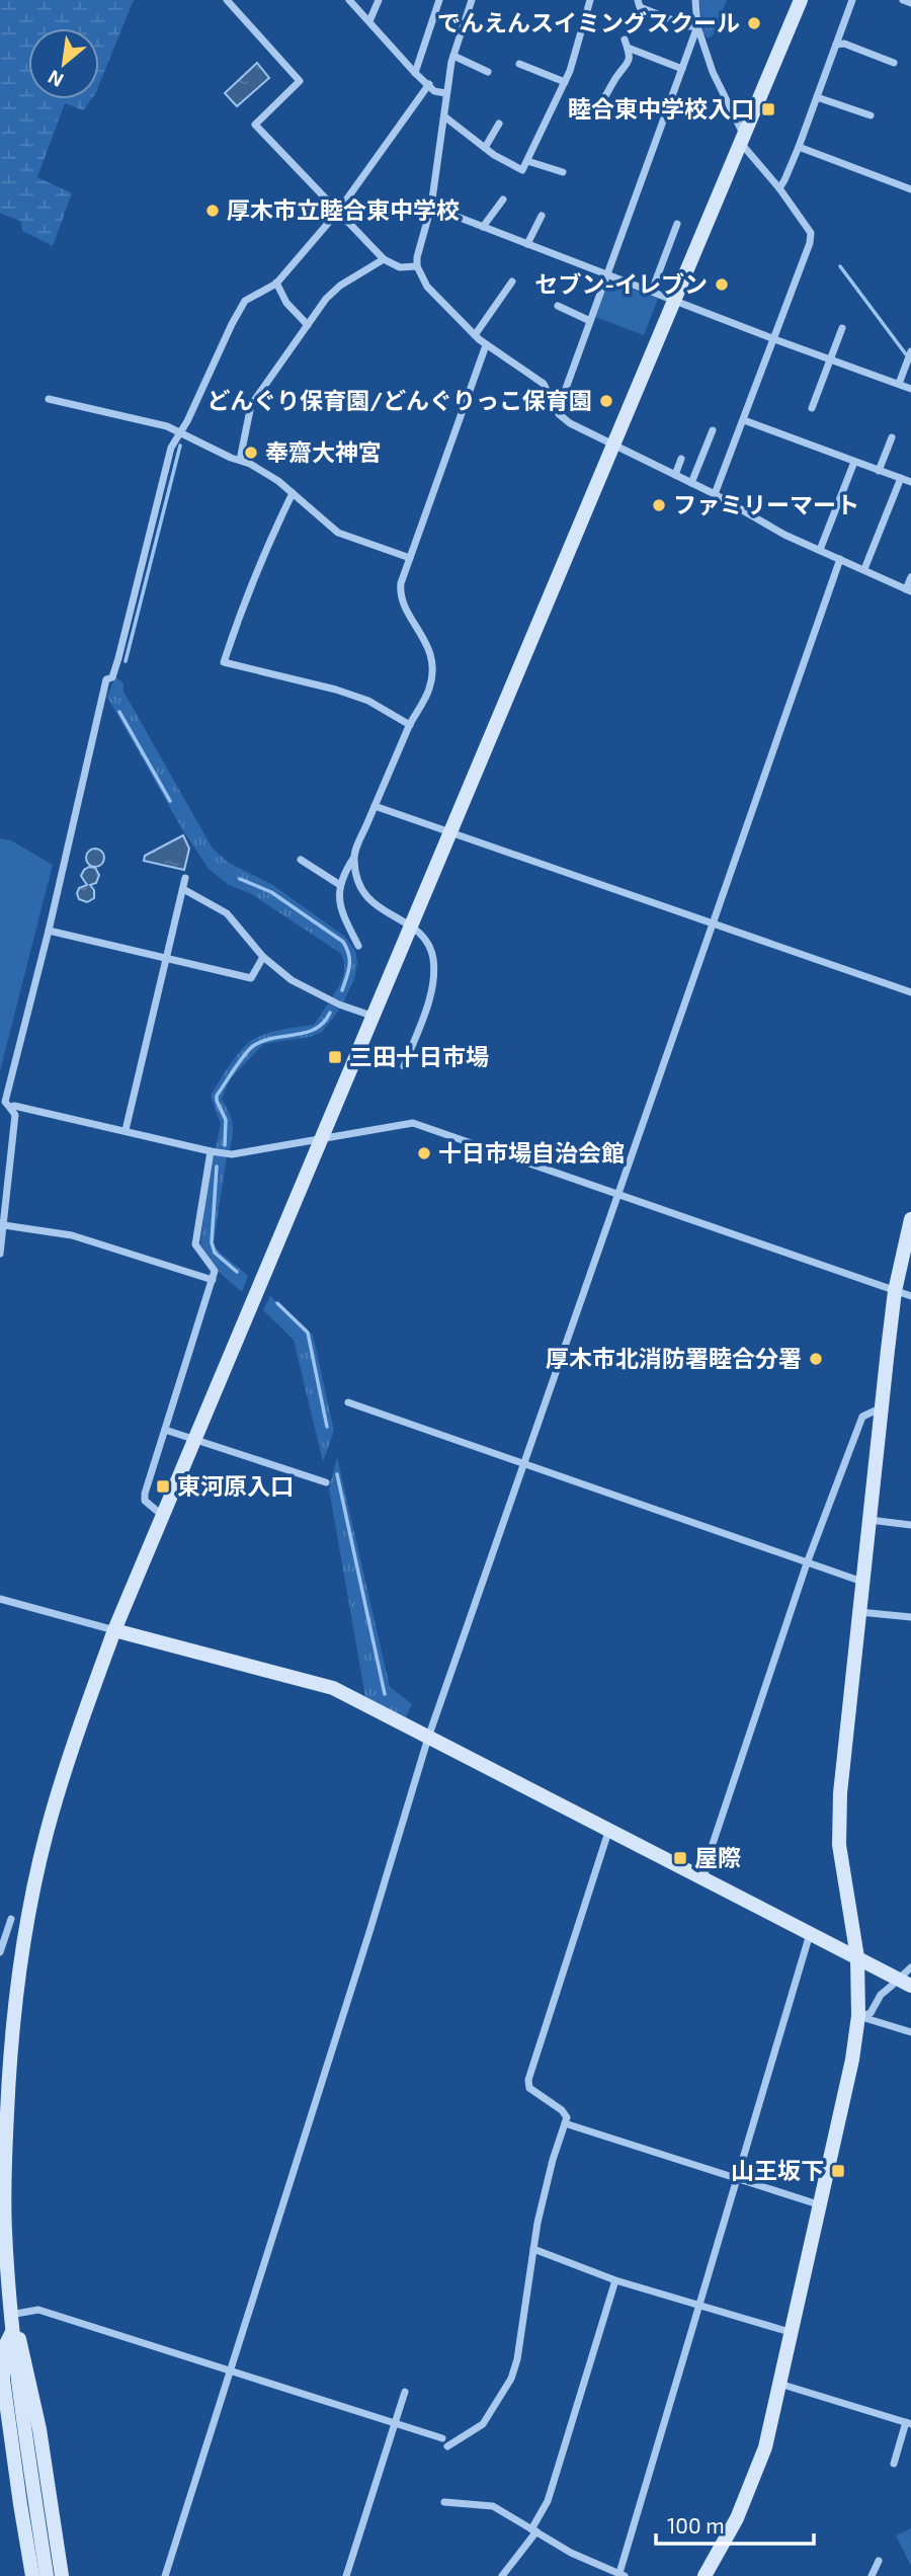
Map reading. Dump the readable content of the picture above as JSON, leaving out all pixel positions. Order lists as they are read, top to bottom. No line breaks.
{"places":{"other":["でんえんスイミングスクール","厚木市立睦合東中学校","セブン-イレブン","どんぐり保育園/どんぐりっこ保育園","奉齋大神宮","ファミリーマート","十日市場自治会館","厚木市北消防署睦合分署"],"transit":["睦合東中学校入口","三田十日市場","東河原入口","屋際","山王坂下"]},"scale_bar":"100 m","north":"bottom left"}
